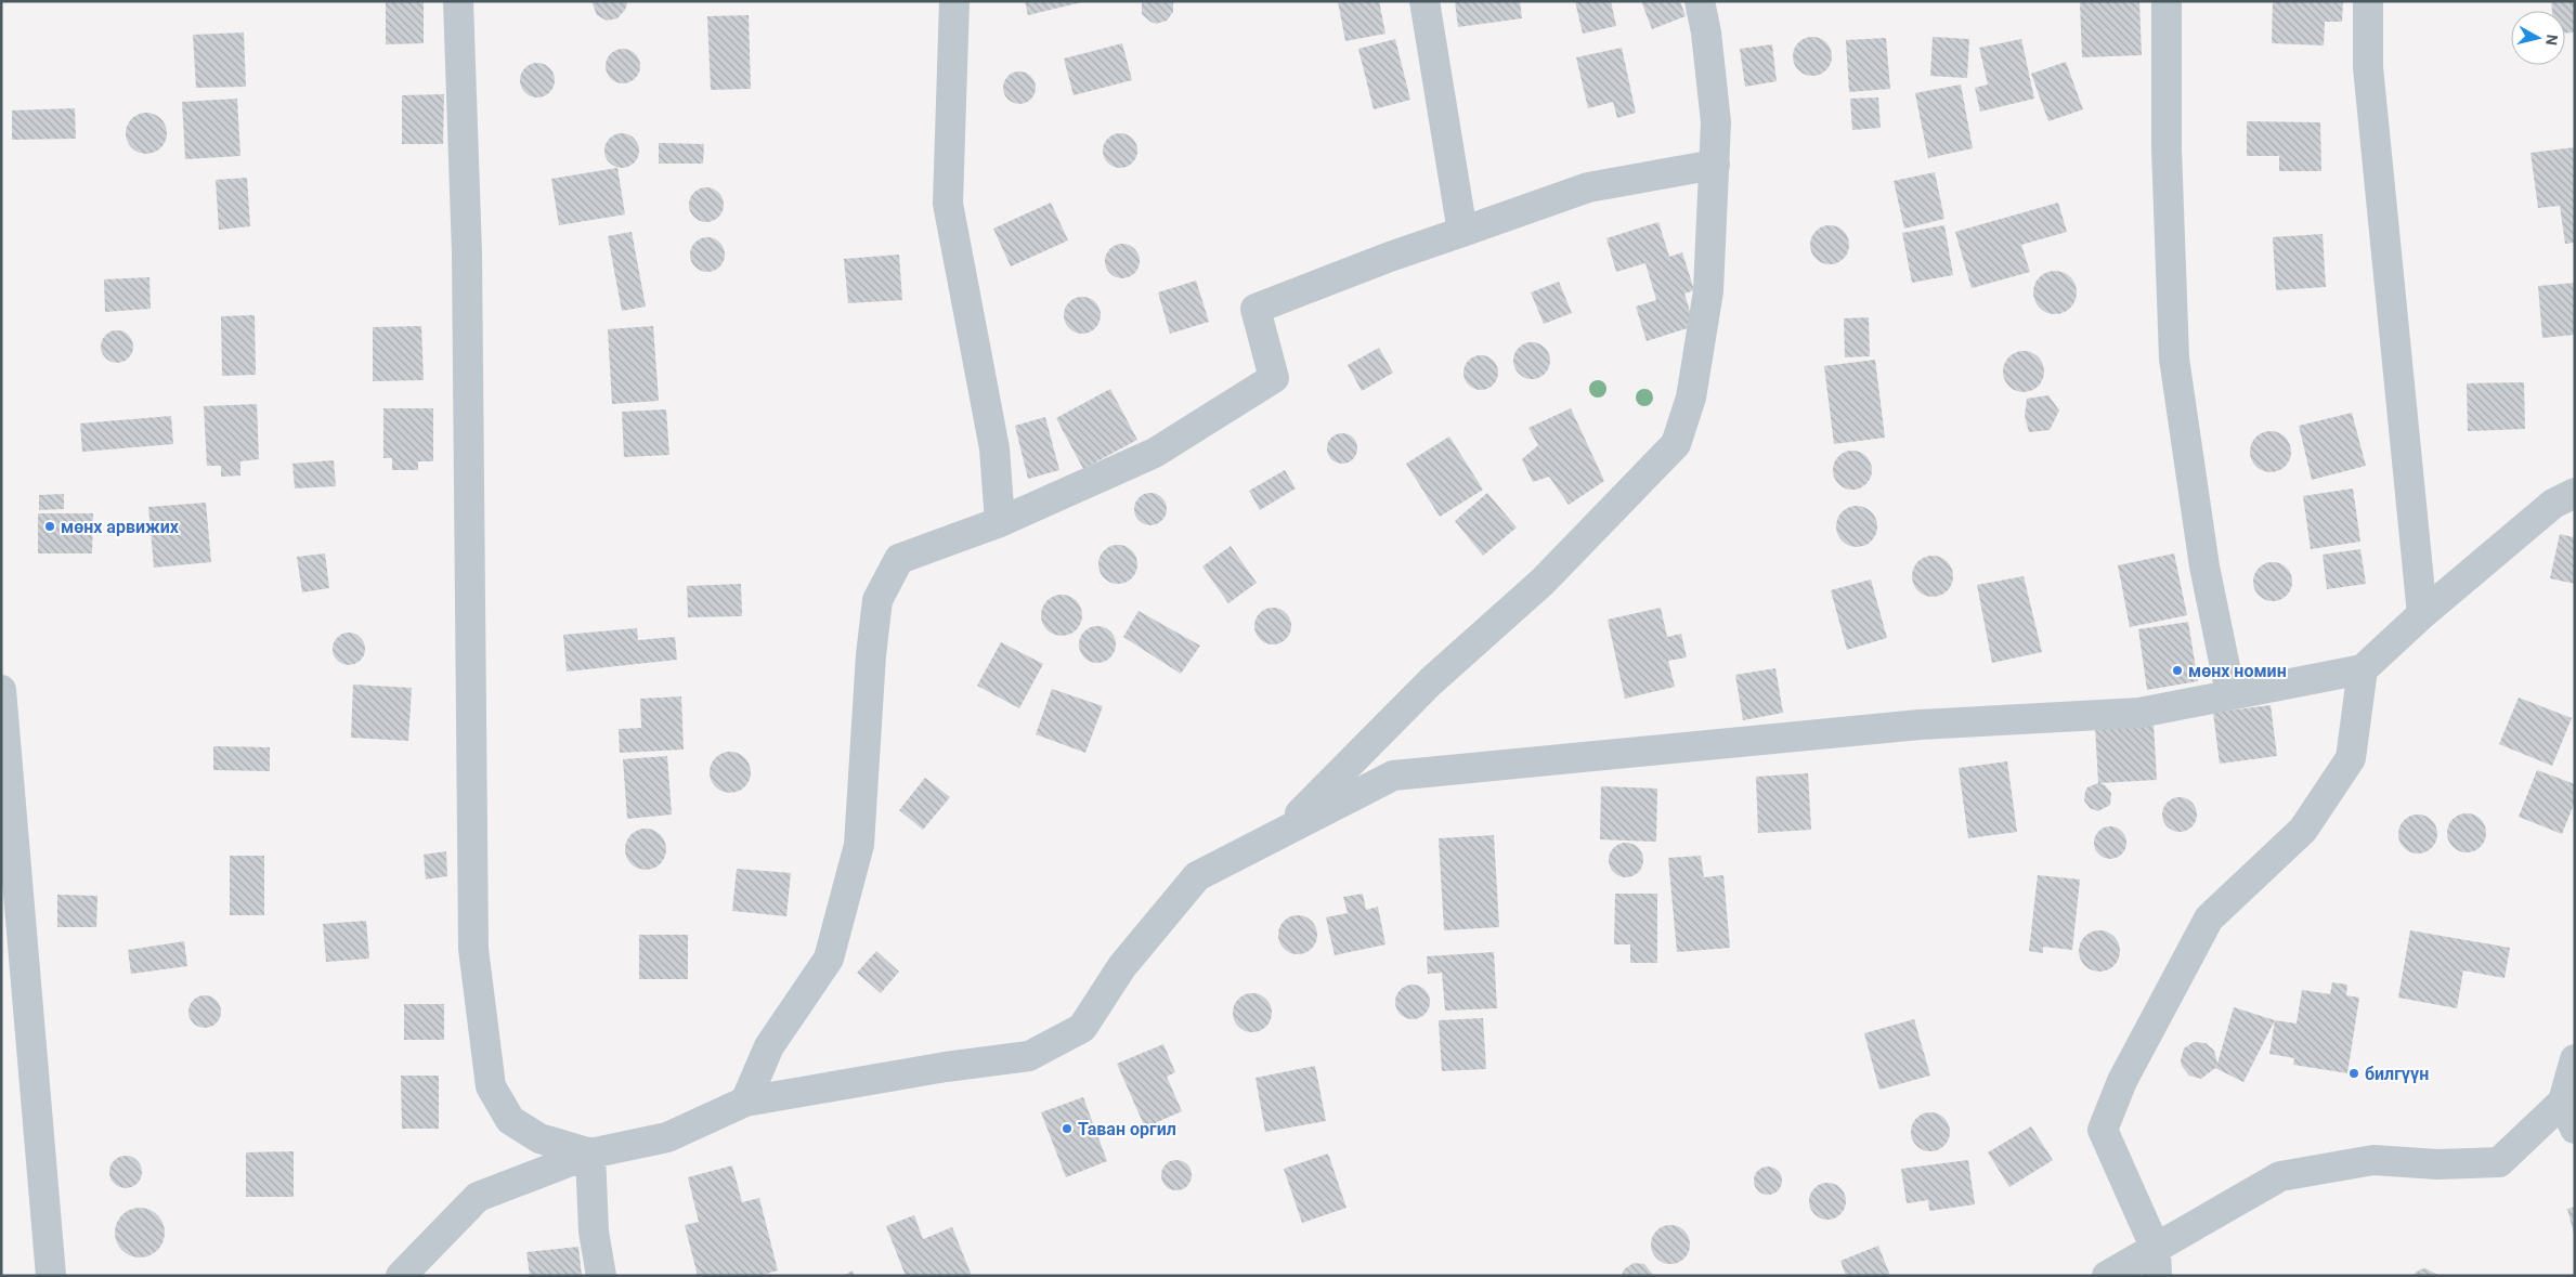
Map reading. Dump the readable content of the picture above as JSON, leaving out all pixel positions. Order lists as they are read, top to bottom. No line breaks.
{"places":["мөнх арвижих","мөнх номин","билгүүн","Таван оргил"],"north":"right"}
